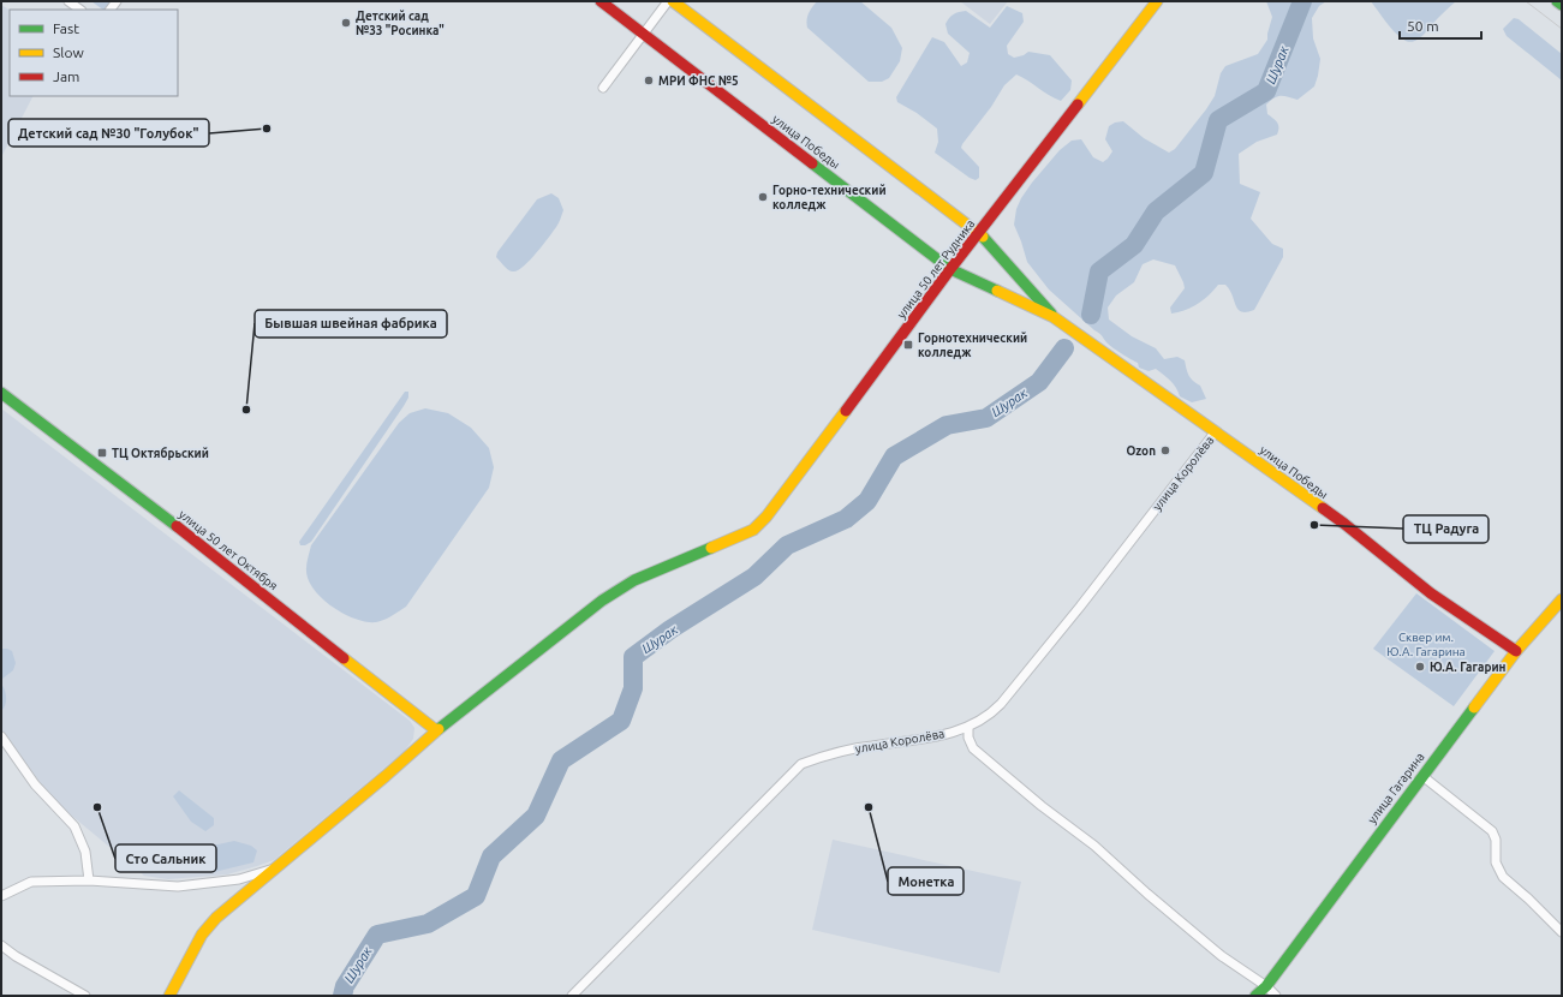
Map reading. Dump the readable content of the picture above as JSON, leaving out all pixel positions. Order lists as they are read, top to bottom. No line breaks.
{"streets":{"street":["улица Победы","улица 50 лет Рудника","улица Королёва","улица 50 лет Октября","улица Гагарина"]},"crossings":[["улица Победы","улица 50 лет Рудника"],["улица Победы","улица Королёва"],["улица Победы","улица Гагарина"],["улица 50 лет Рудника","улица 50 лет Октября"]],"water":["Шурак"],"parks":["Сквер им. Ю.А. Гагарина"],"places":{"other":["Детский сад №33 \"Росинка\"","МРИ ФНС №5","Детский сад №30 \"Голубок\"","Горно-технический колледж","Бывшая швейная фабрика","Ozon","ТЦ Радуга","Ю.А. Гагарин","Сто Сальник","Монетка"],"transit":["Горнотехнический колледж","ТЦ Октябрьский"]},"legend":["Fast","Slow","Jam"],"scale_bar":"50 m"}
